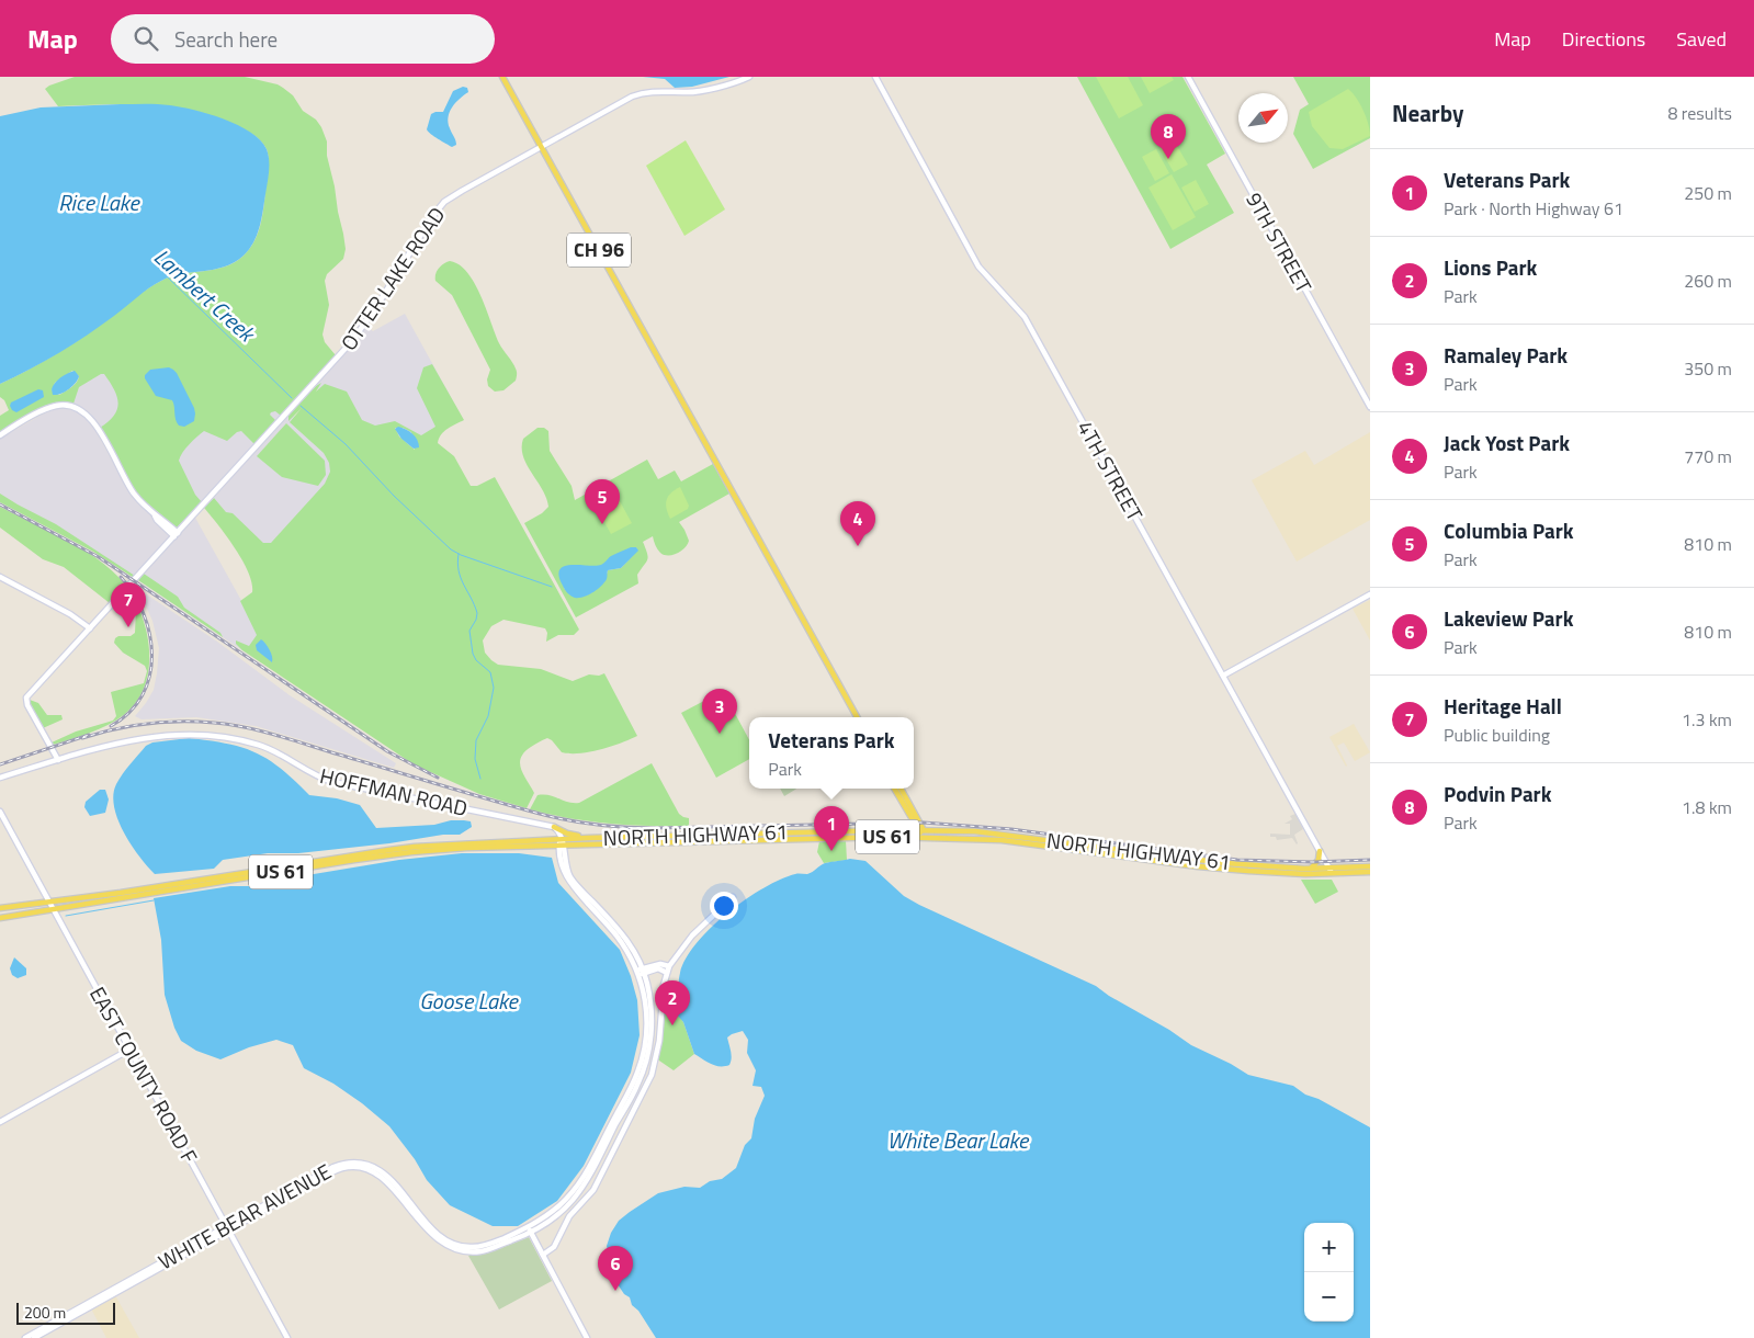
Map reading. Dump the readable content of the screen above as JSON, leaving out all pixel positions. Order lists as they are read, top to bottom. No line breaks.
{"streets":{"main road":["CH 96","NORTH HIGHWAY 61","US 61"],"street":["9TH STREET","OTTER LAKE ROAD","4TH STREET","HOFFMAN ROAD","EAST COUNTY ROAD F","WHITE BEAR AVENUE"]},"crossings":[["CH 96","OTTER LAKE ROAD"],["OTTER LAKE ROAD","HOFFMAN ROAD"],["4TH STREET","NORTH HIGHWAY 61"],["NORTH HIGHWAY 61","US 61"],["NORTH HIGHWAY 61","EAST COUNTY ROAD F"],["NORTH HIGHWAY 61","WHITE BEAR AVENUE"],["US 61","EAST COUNTY ROAD F"],["US 61","WHITE BEAR AVENUE"],["EAST COUNTY ROAD F","WHITE BEAR AVENUE"]],"water":["Rice Lake","Lambert Creek","Goose Lake","White Bear Lake"],"scale_bar":"200 m","north":"top right","page":{"header":"Map","search":"Search here","nav":["Map","Directions","Saved"],"heading":["Nearby","8 results"],"pins":["8","5","4","7","3","1","2","6"],"list":[{"mark":"1","name":"Veterans Park","note":"Park · North Highway 61","value":"250 m"},{"mark":"2","name":"Lions Park","note":"Park","value":"260 m"},{"mark":"3","name":"Ramaley Park","note":"Park","value":"350 m"},{"mark":"4","name":"Jack Yost Park","note":"Park","value":"770 m"},{"mark":"5","name":"Columbia Park","note":"Park","value":"810 m"},{"mark":"6","name":"Lakeview Park","note":"Park","value":"810 m"},{"mark":"7","name":"Heritage Hall","note":"Public building","value":"1.3 km"},{"mark":"8","name":"Podvin Park","note":"Park","value":"1.8 km"}],"popup":["Veterans Park","Park"],"map_buttons":["+","−"],"scale":"200 m"}}
